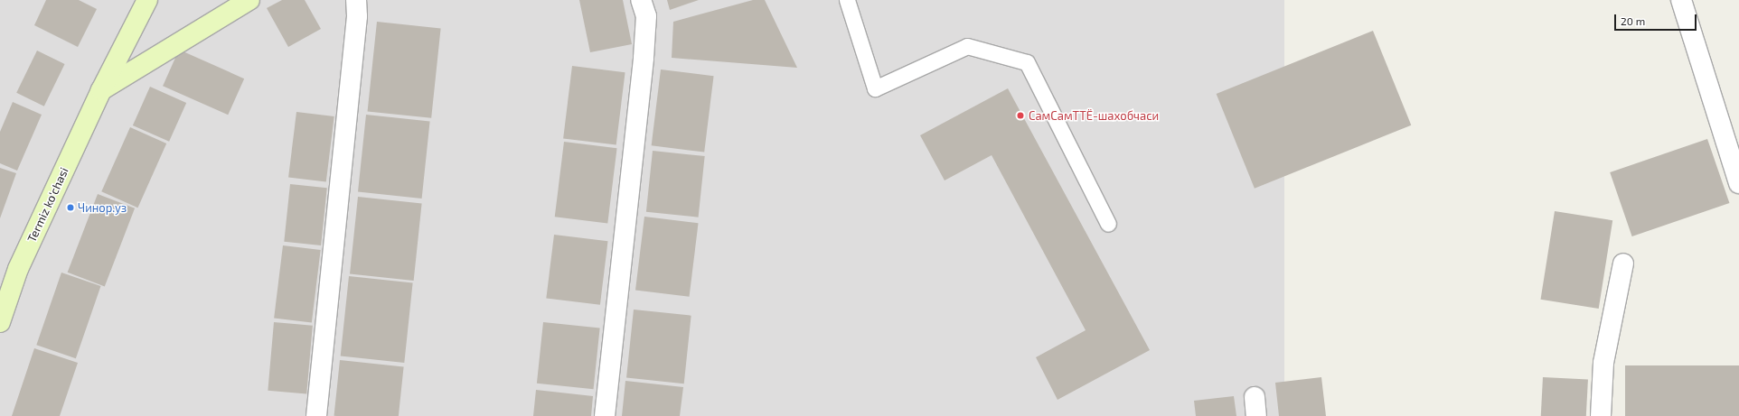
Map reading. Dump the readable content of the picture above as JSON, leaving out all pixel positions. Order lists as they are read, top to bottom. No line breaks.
{"streets":{"main road":["Termiz ko'chasi"]},"places":["СамСамТТЁ-шахобчаси","Чинор.уз"],"scale_bar":"20 m"}
